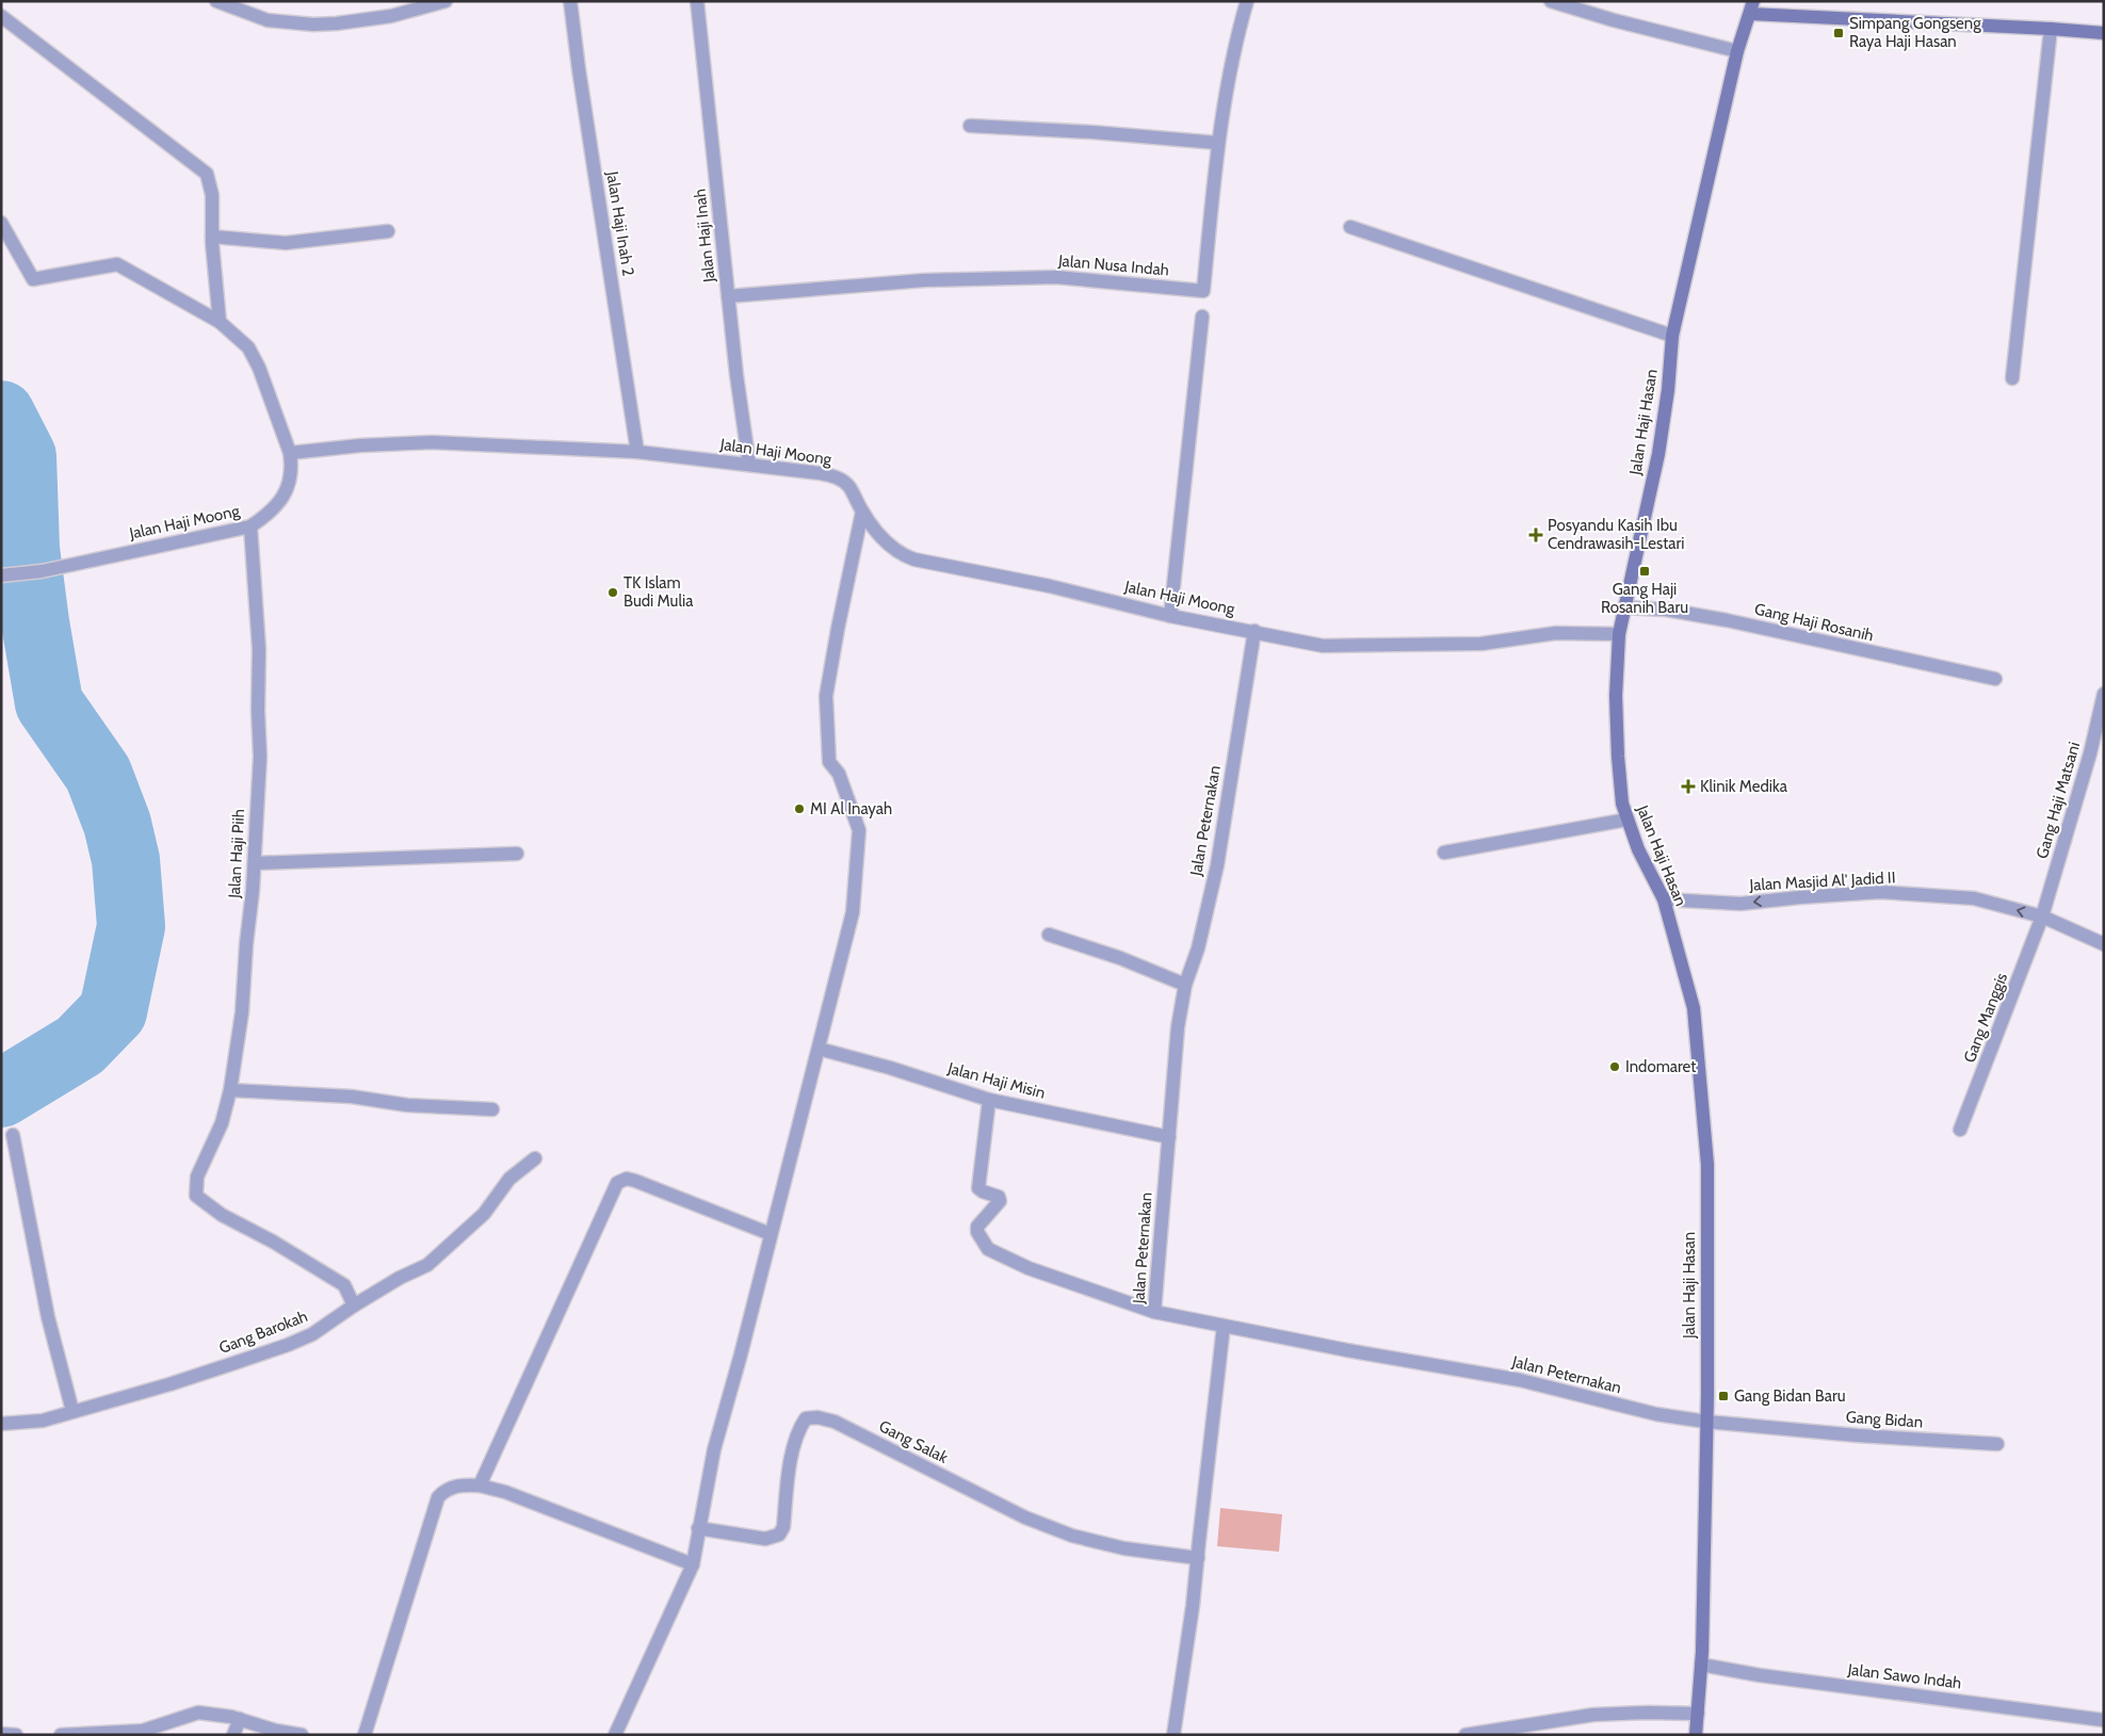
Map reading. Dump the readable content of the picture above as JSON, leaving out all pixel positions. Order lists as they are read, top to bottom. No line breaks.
{"streets":{"street":["Jalan Haji Inah 2","Jalan Haji Inah","Jalan Nusa Indah","Jalan Haji Hasan","Jalan Haji Moong","Gang Haji Rosanih","Gang Haji Matsani","Jalan Peternakan","Jalan Haji Piih","Jalan Masjid Al' Jadid II","Gang Manggis","Jalan Haji Misin","Gang Barokah","Gang Bidan","Gang Salak","Jalan Sawo Indah"]},"crossings":[["Jalan Haji Inah 2","Jalan Haji Moong"],["Jalan Haji Inah","Jalan Nusa Indah"],["Jalan Haji Inah","Jalan Haji Moong"],["Jalan Haji Hasan","Jalan Haji Moong"],["Jalan Haji Hasan","Gang Haji Rosanih"],["Jalan Haji Hasan","Jalan Peternakan"],["Jalan Haji Hasan","Jalan Masjid Al' Jadid II"],["Jalan Haji Hasan","Gang Bidan"],["Jalan Haji Hasan","Jalan Sawo Indah"],["Jalan Haji Moong","Jalan Peternakan"],["Jalan Haji Moong","Jalan Haji Piih"],["Gang Haji Matsani","Jalan Masjid Al' Jadid II"],["Gang Haji Matsani","Gang Manggis"],["Jalan Peternakan","Jalan Haji Misin"],["Jalan Peternakan","Gang Bidan"],["Jalan Haji Piih","Gang Barokah"],["Jalan Masjid Al' Jadid II","Gang Manggis"]],"one_way":["Jalan Masjid Al' Jadid II"],"places":{"transit":["Simpang Gongseng Raya Haji Hasan","Gang Haji Rosanih Baru","Gang Bidan Baru"],"health":["Posyandu Kasih Ibu Cendrawasih-Lestari","Klinik Medika"],"other":["TK Islam Budi Mulia","MI Al Inayah","Indomaret"]}}
